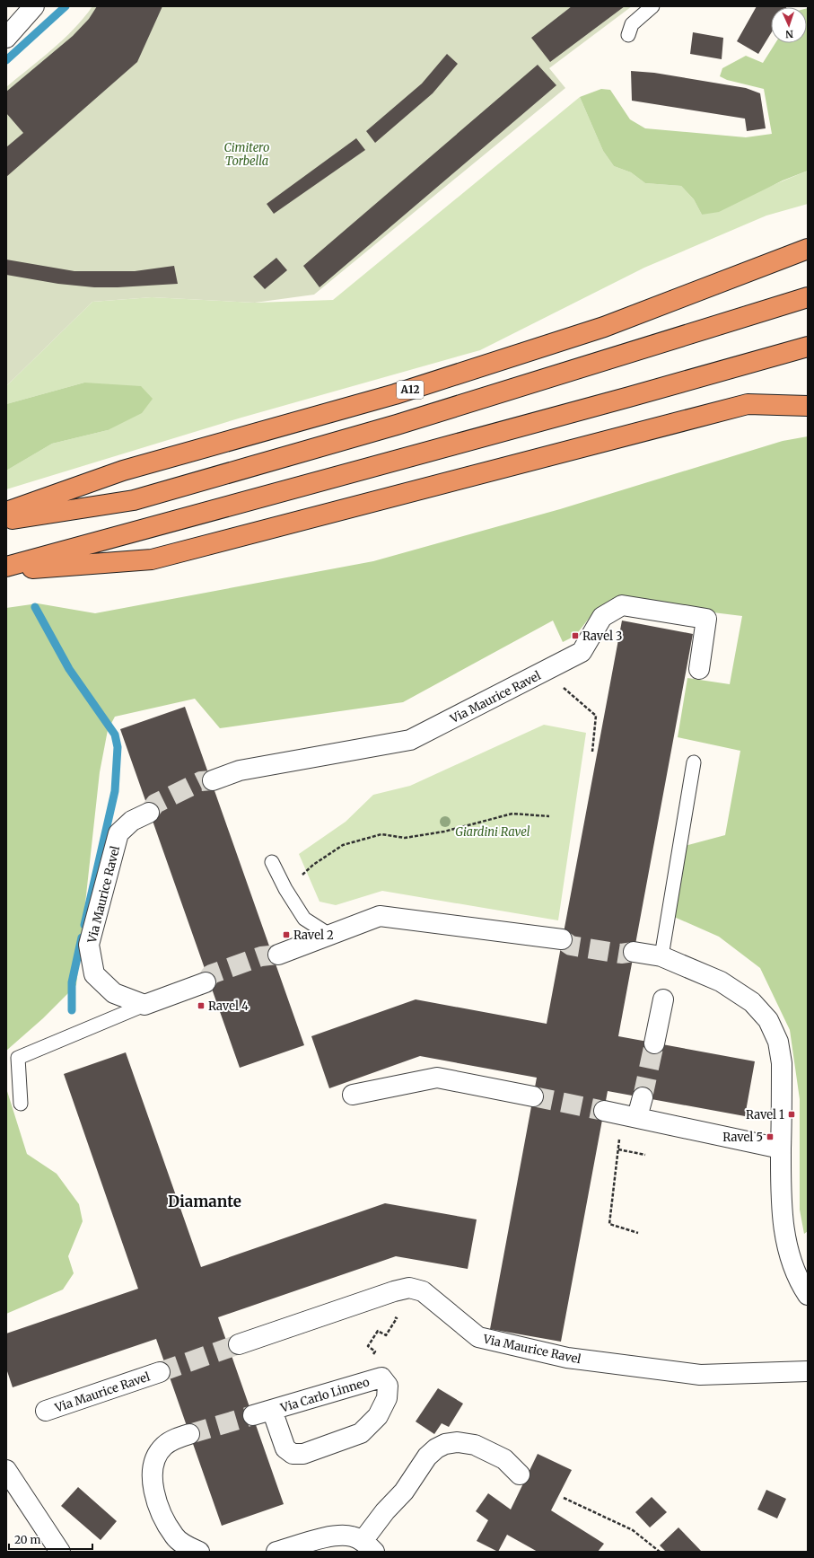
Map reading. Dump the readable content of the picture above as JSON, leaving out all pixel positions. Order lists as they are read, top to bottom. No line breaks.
{"streets":{"highway":["A12"],"street":["Via Maurice Ravel","Via Carlo Linneo"]},"districts":["Diamante"],"parks":["Cimitero Torbella","Giardini Ravel"],"places":{"transit":["Ravel 3","Ravel 2","Ravel 4","Ravel 1","Ravel 5"]},"scale_bar":"20 m","north":"bottom"}
